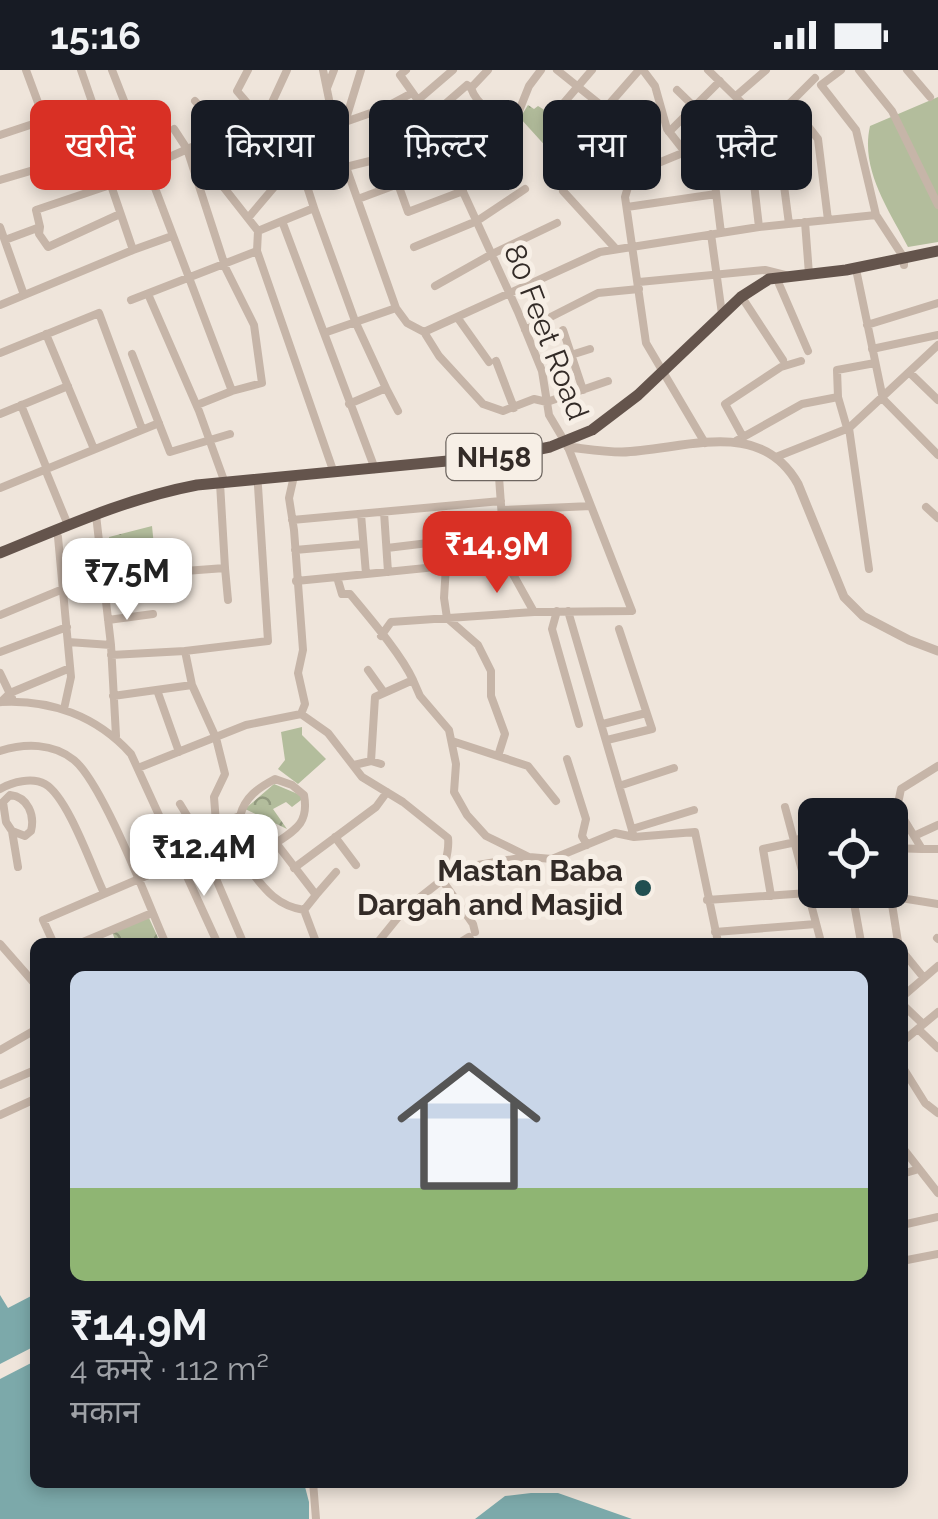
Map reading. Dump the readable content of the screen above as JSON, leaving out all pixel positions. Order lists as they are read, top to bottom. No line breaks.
{"streets":{"highway":["NH58"],"street":["80 Feet Road"]},"crossings":[["80 Feet Road","NH58"]],"places":["Mastan Baba Dargah and Masjid"],"page":{"status":"15:16","chip":["खरीदें","किराया","फ़िल्टर","नया","फ़्लैट"],"price":["₹14.9M","₹7.5M","₹12.4M"],"list":[{"name":"₹14.9M","note":"4 कमरे · 112 m² · मकान"}]}}
